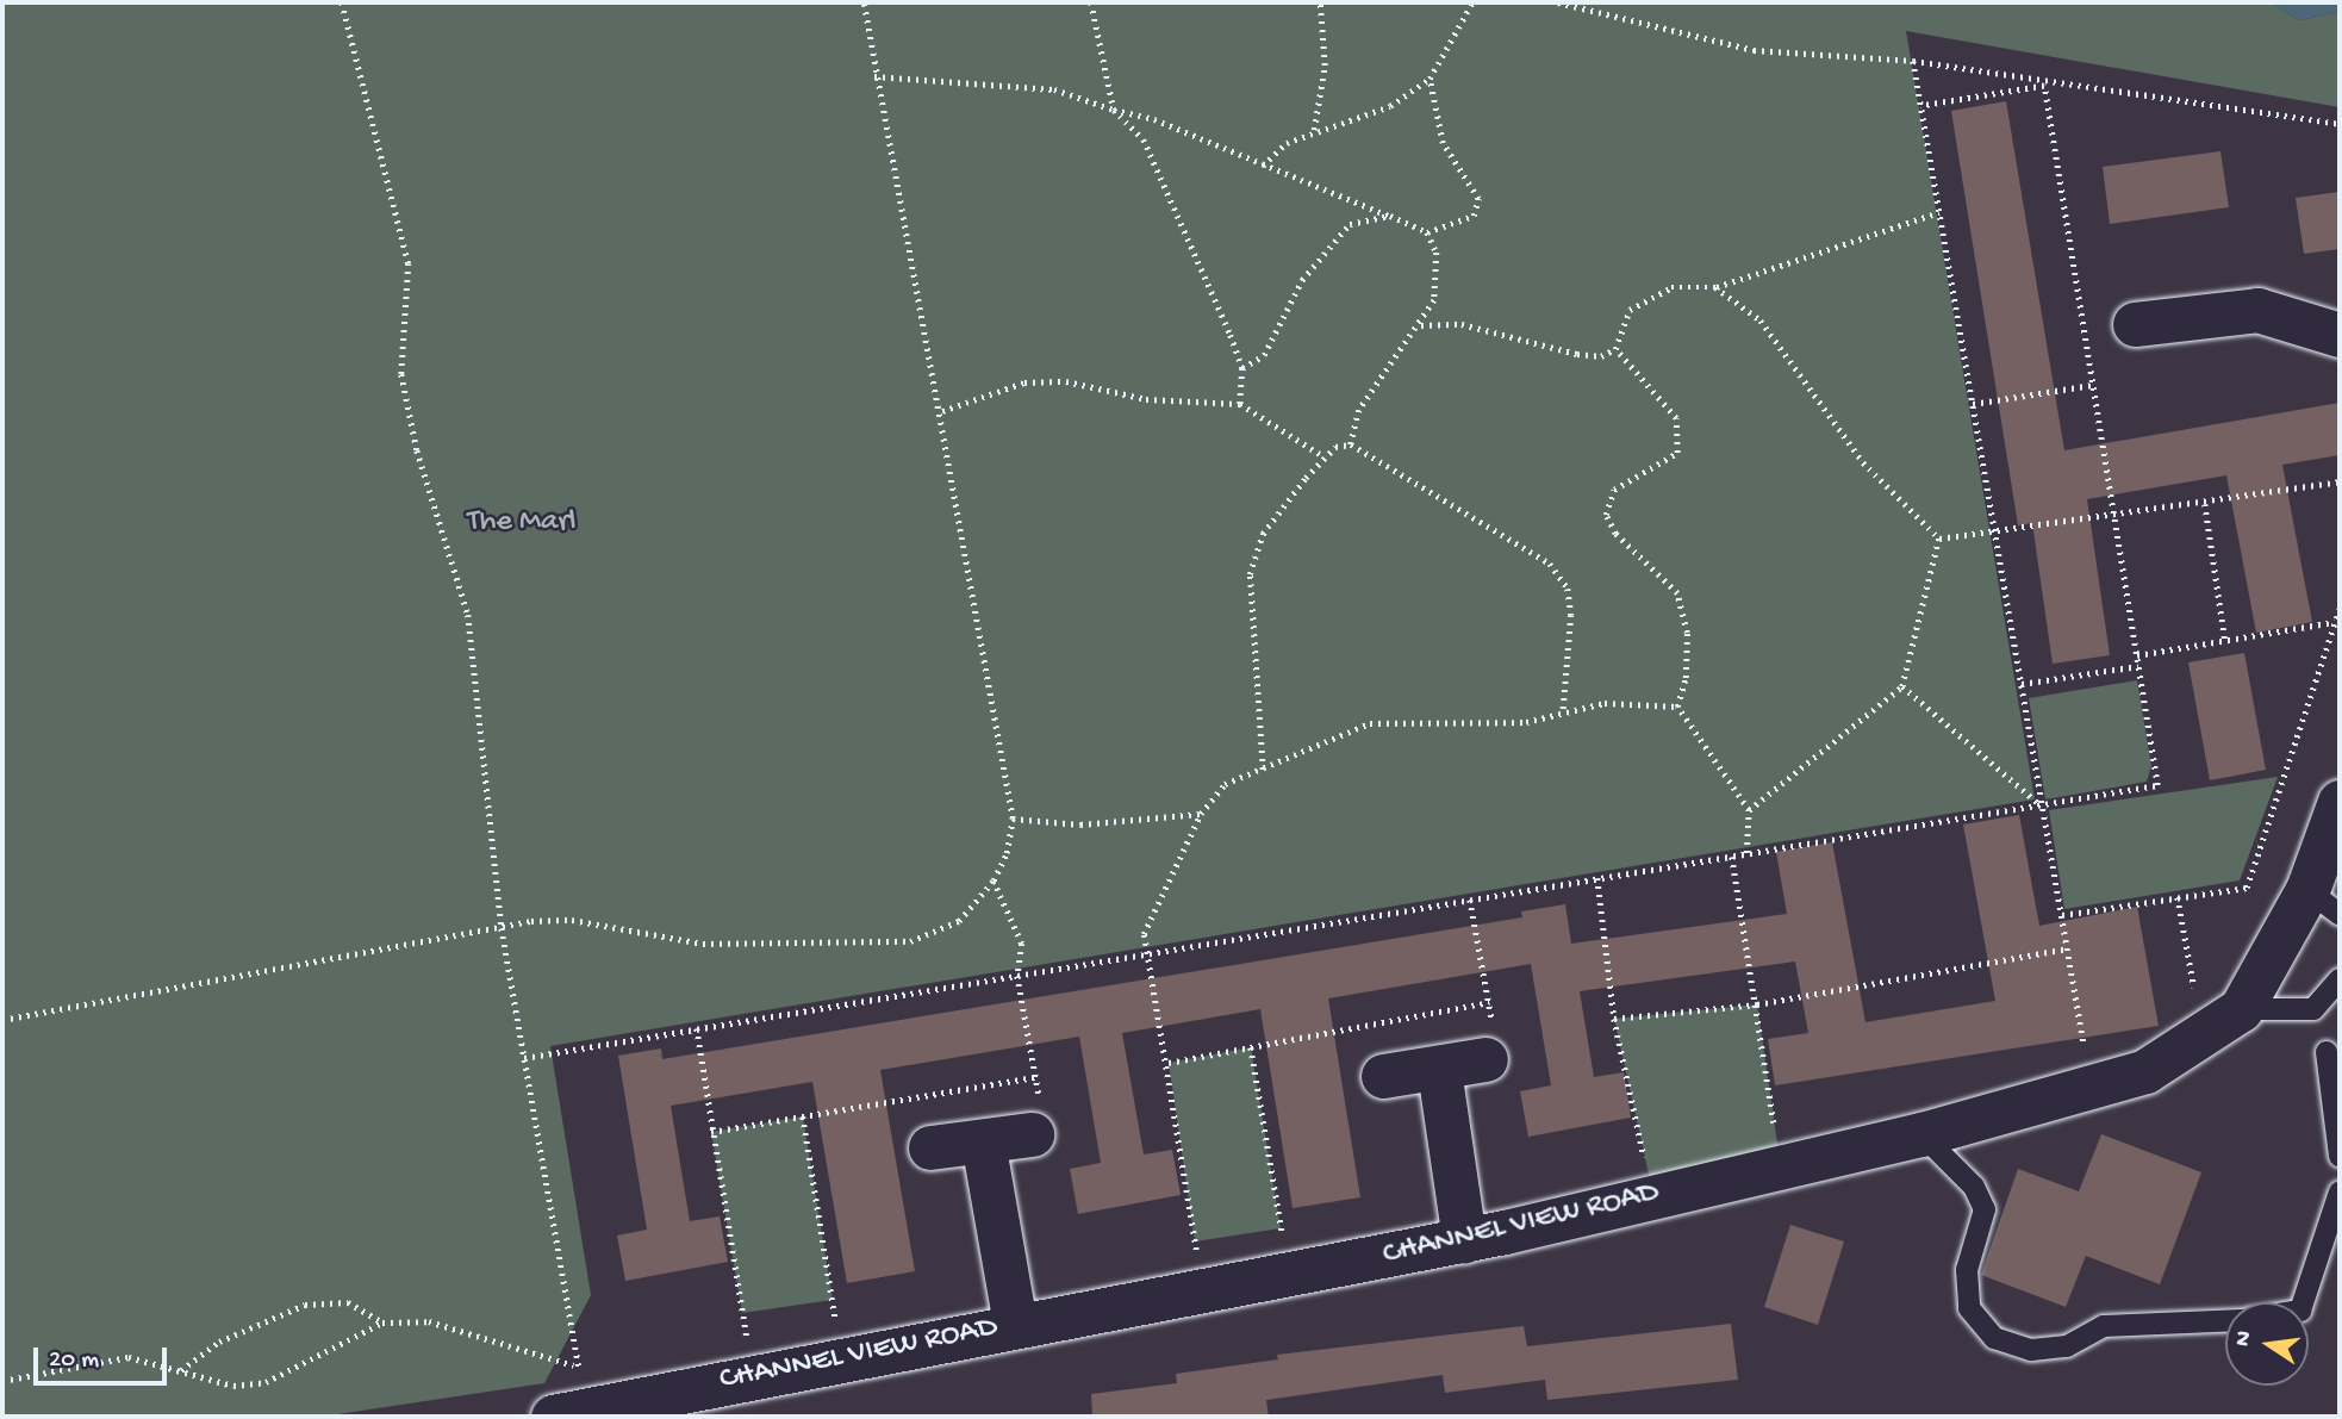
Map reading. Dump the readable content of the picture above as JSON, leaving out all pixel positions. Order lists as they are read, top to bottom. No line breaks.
{"streets":{"street":["CHANNEL VIEW ROAD"]},"parks":["The Marl"],"scale_bar":"20 m","north":"left"}
